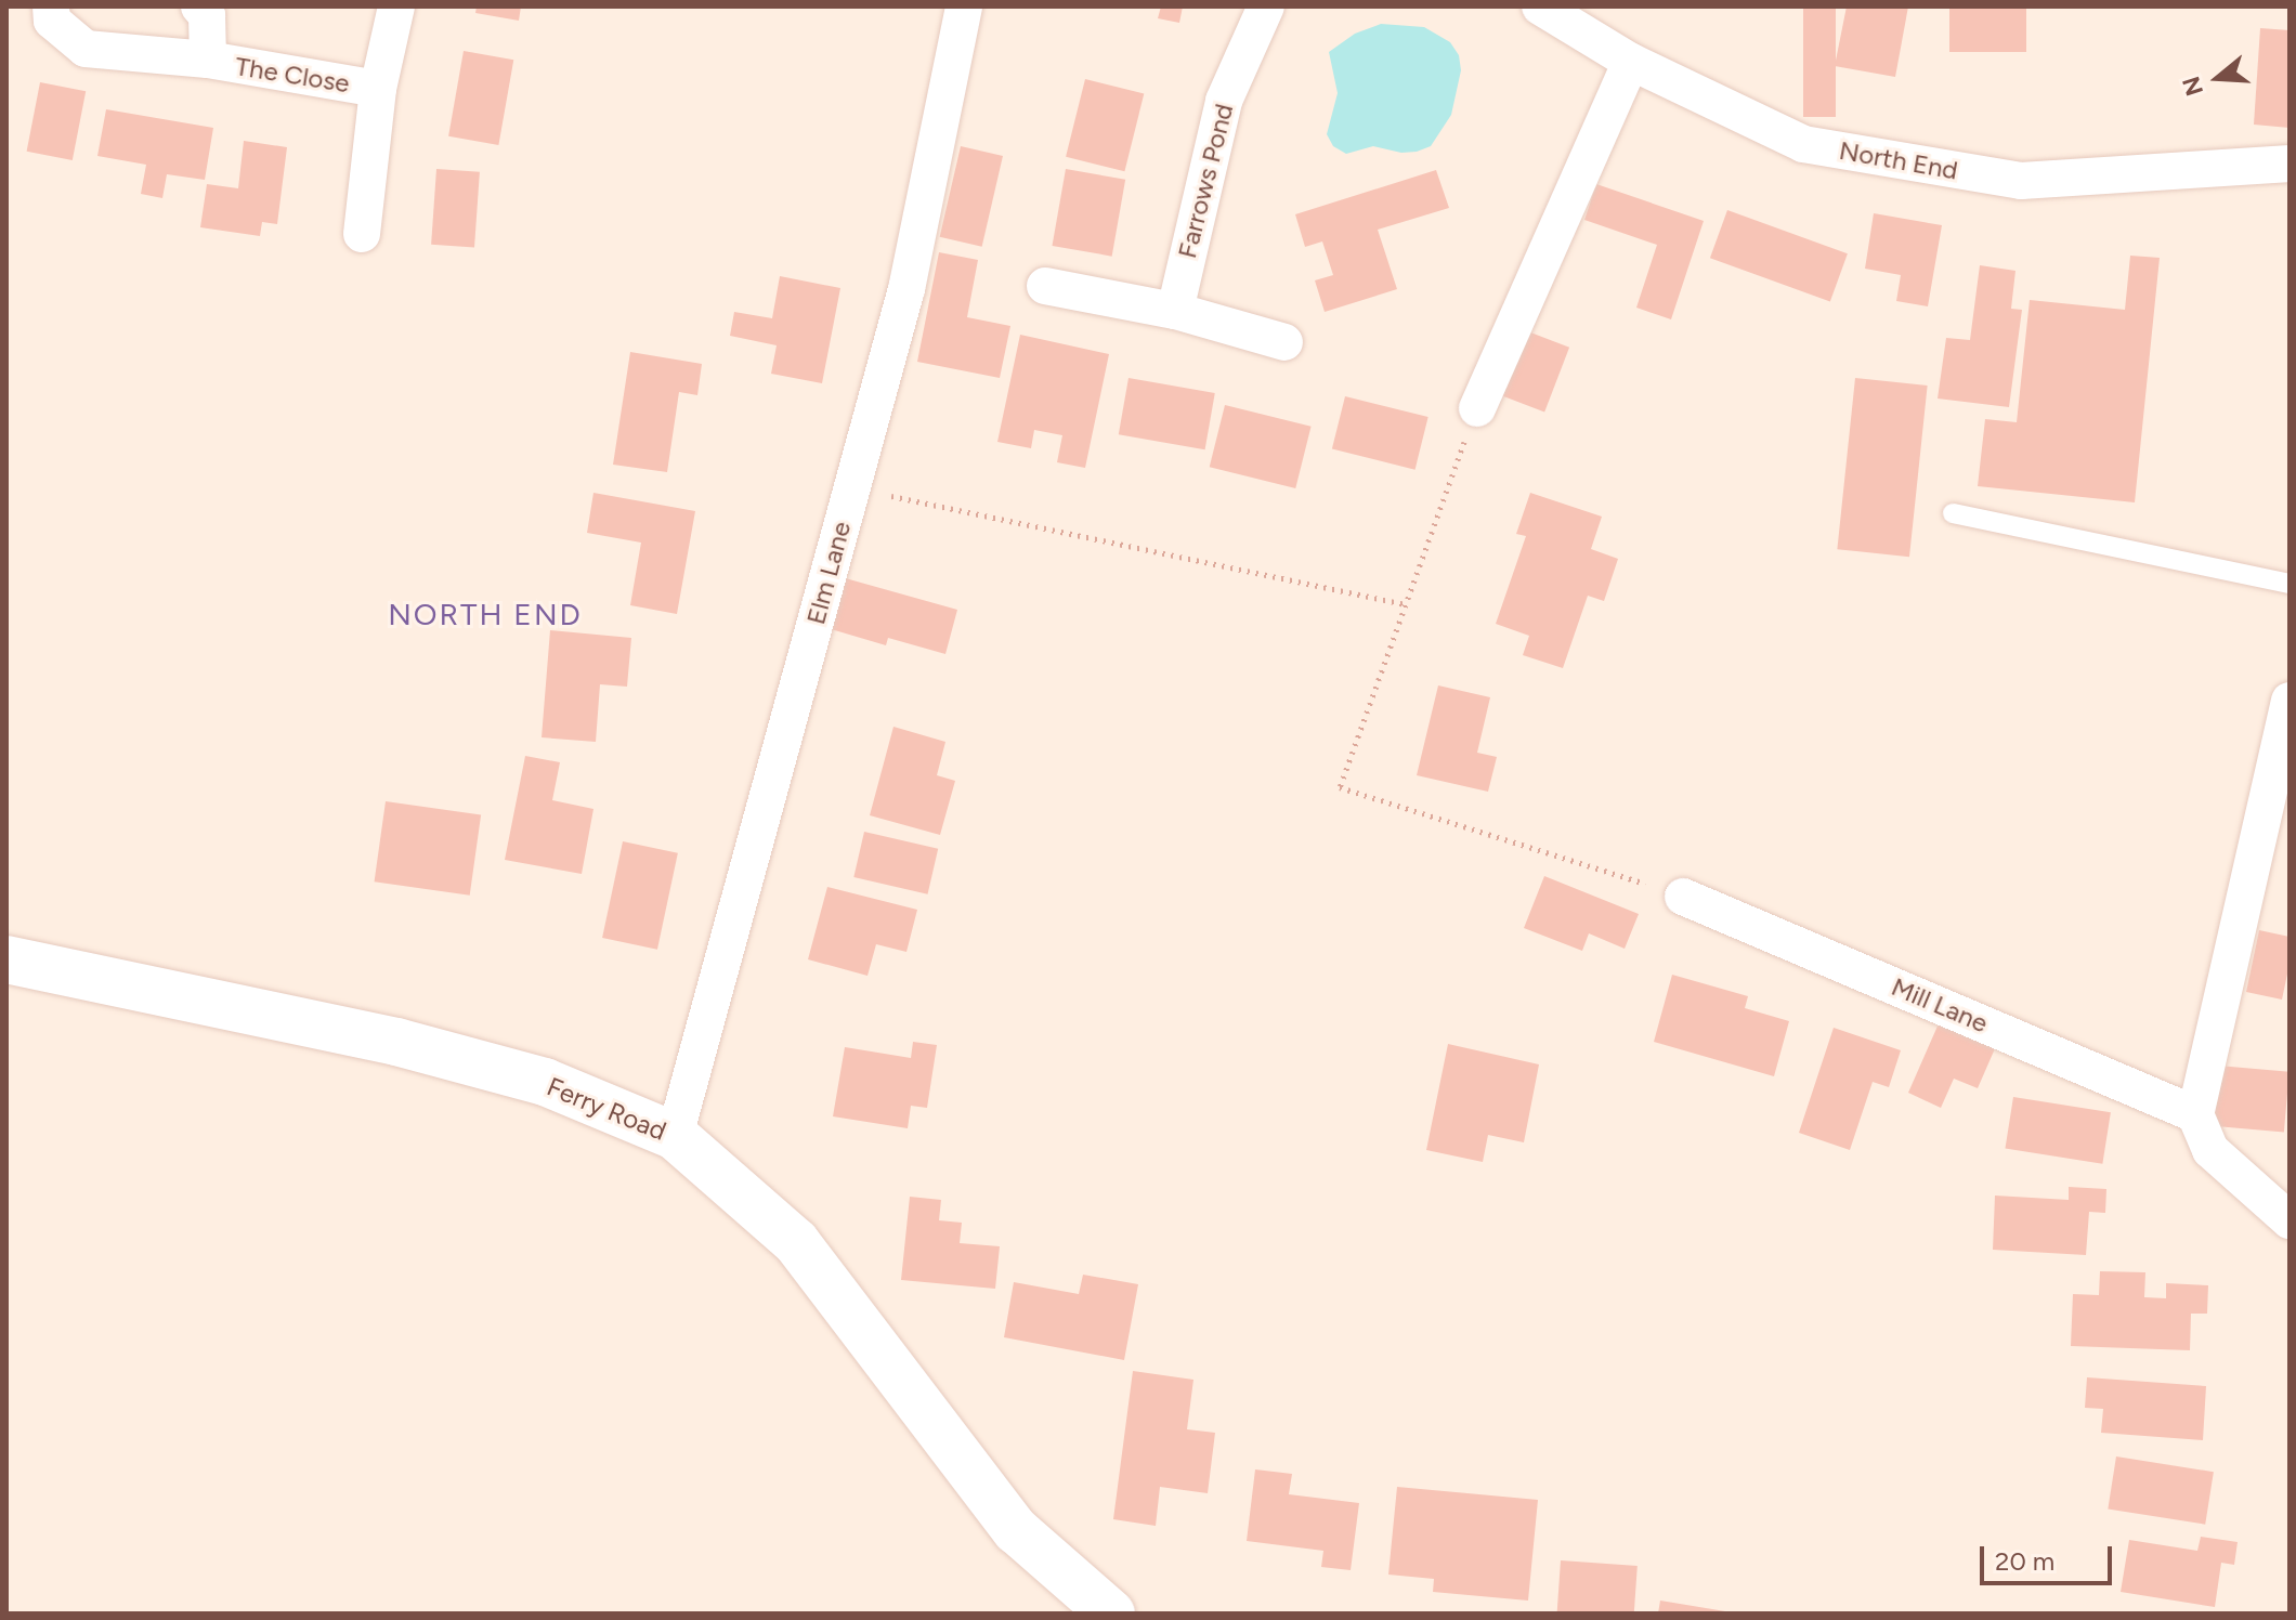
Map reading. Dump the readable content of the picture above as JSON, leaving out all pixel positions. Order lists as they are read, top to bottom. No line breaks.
{"streets":{"street":["The Close","North End","Farrows Pond","Elm Lane","Mill Lane","Ferry Road"]},"crossings":[["Elm Lane","Ferry Road"]],"districts":["NORTH END"],"scale_bar":"20 m","north":"left"}
